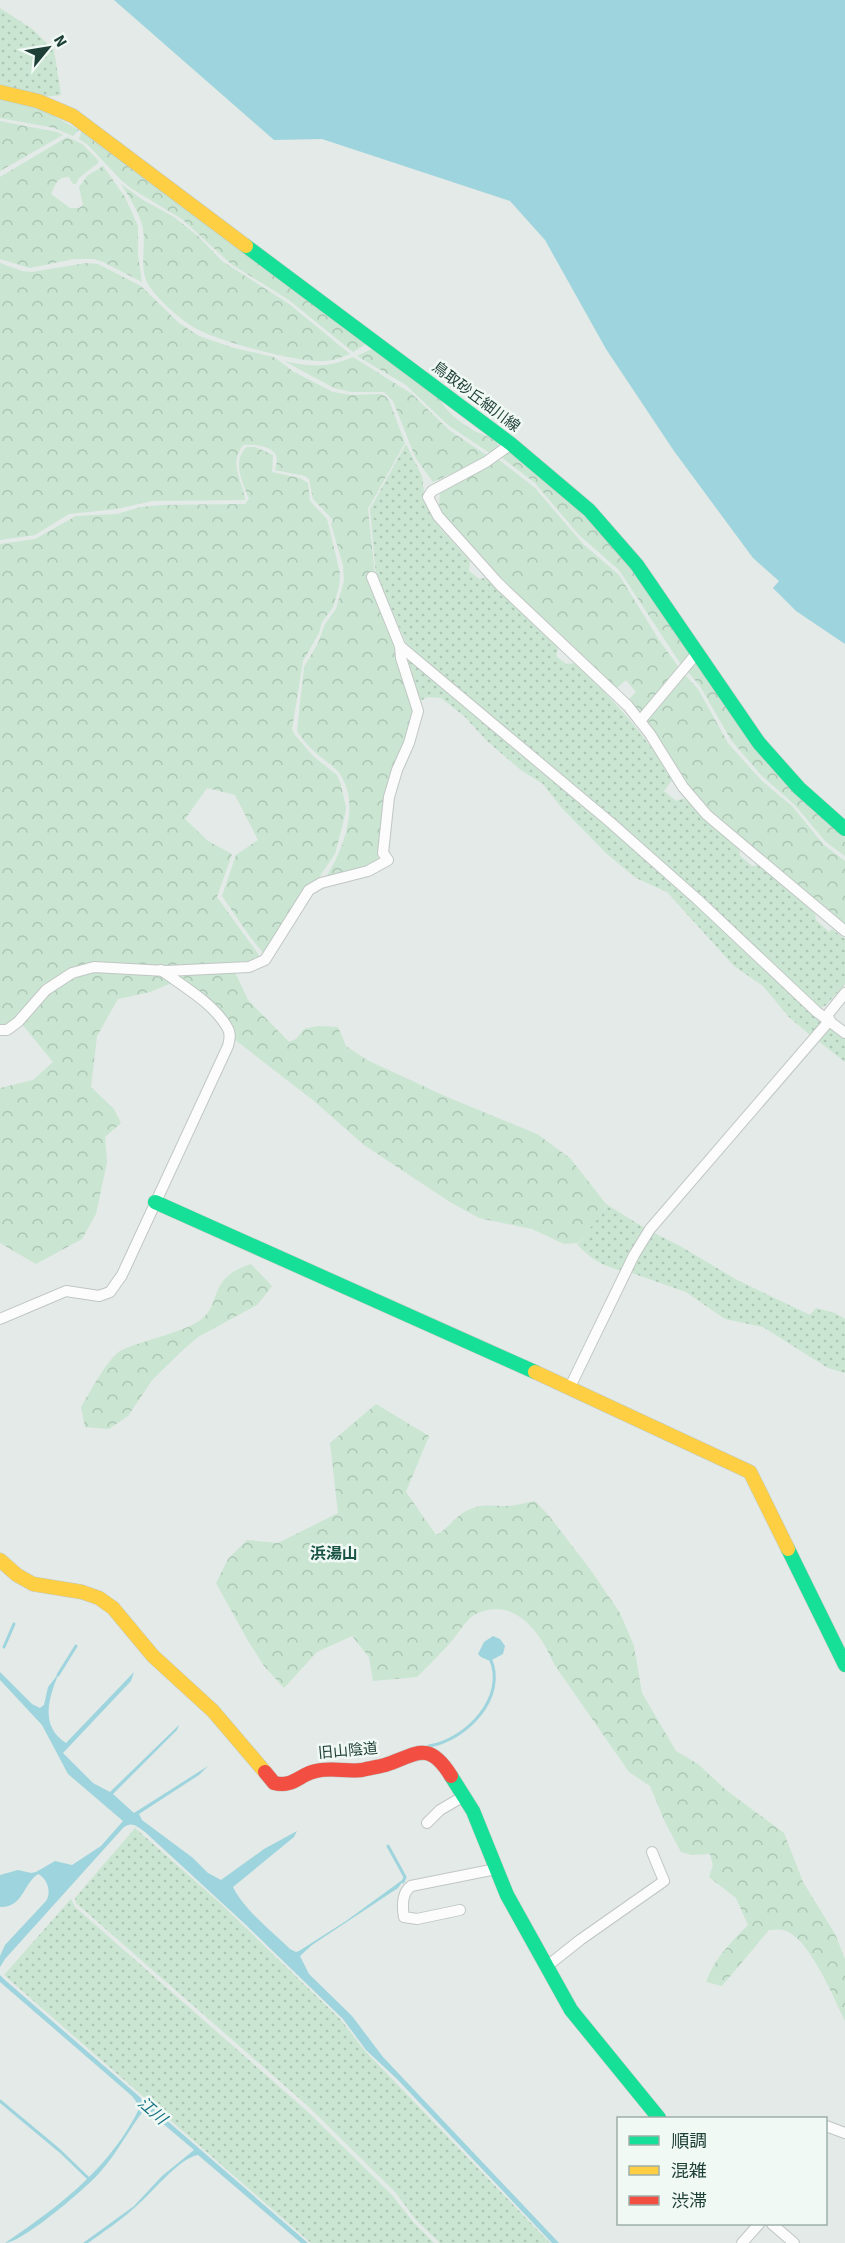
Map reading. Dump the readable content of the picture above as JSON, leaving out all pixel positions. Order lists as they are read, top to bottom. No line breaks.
{"streets":{"street":["鳥取砂丘細川線","旧山陰道"]},"districts":["浜湯山"],"water":["江川"],"legend":["順調","混雑","渋滞"],"north":"top right"}
